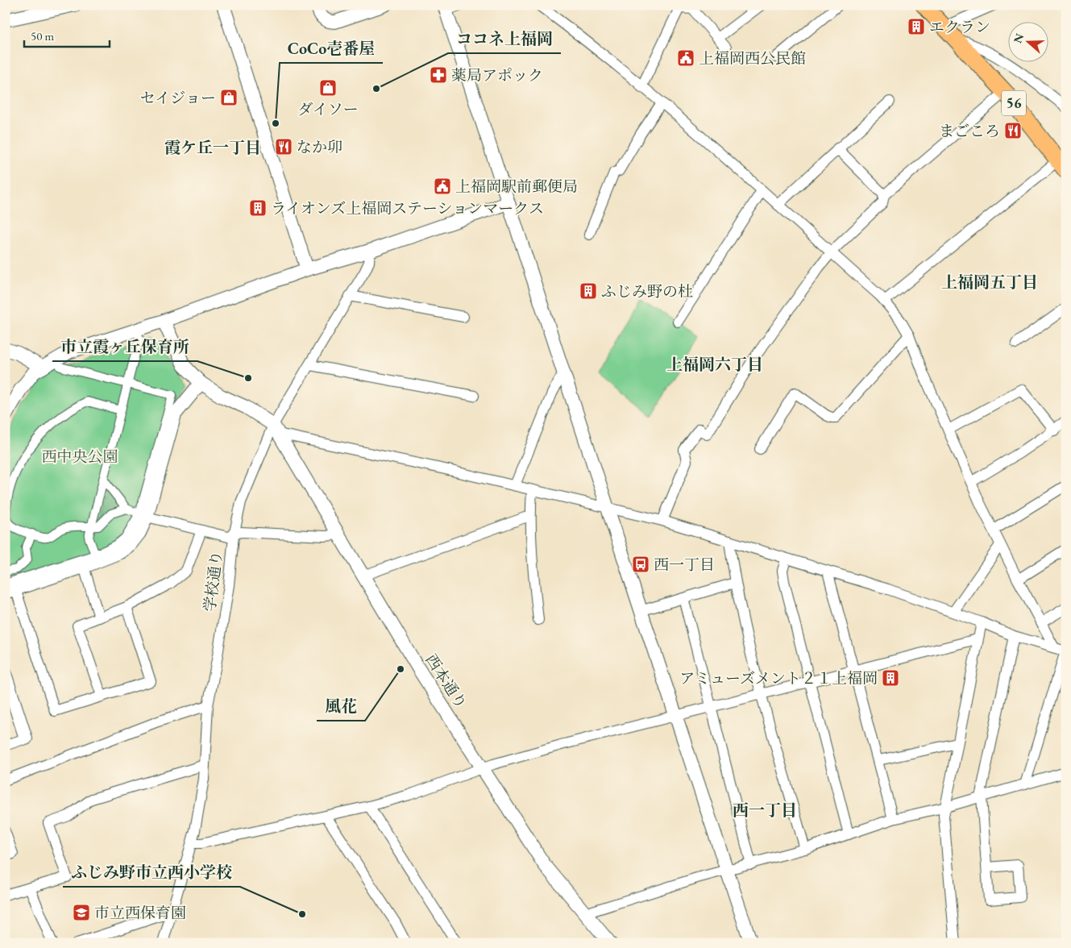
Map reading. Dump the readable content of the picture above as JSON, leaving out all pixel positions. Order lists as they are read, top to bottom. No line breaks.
{"streets":{"main road":["56"],"street":["学校通り","西本通り"]},"crossings":[["学校通り","西本通り"]],"districts":["霞ケ丘一丁目","上福岡五丁目","上福岡六丁目","西一丁目"],"parks":["西中央公園"],"places":{"building":["エクラン","ライオンズ上福岡ステーションマークス","ふじみ野の杜","アミューズメント２１上福岡"],"public building":["上福岡西公民館","上福岡駅前郵便局"],"pharmacy":["薬局アポック"],"shop":["ダイソー","セイジョー"],"other":["ココネ上福岡","CoCo壱番屋","市立霞ヶ丘保育所","風花","ふじみ野市立西小学校"],"restaurant":["まごころ","なか卯"],"bus stop":["西一丁目"],"school or university":["市立西保育園"]},"scale_bar":"50 m","north":"left"}
